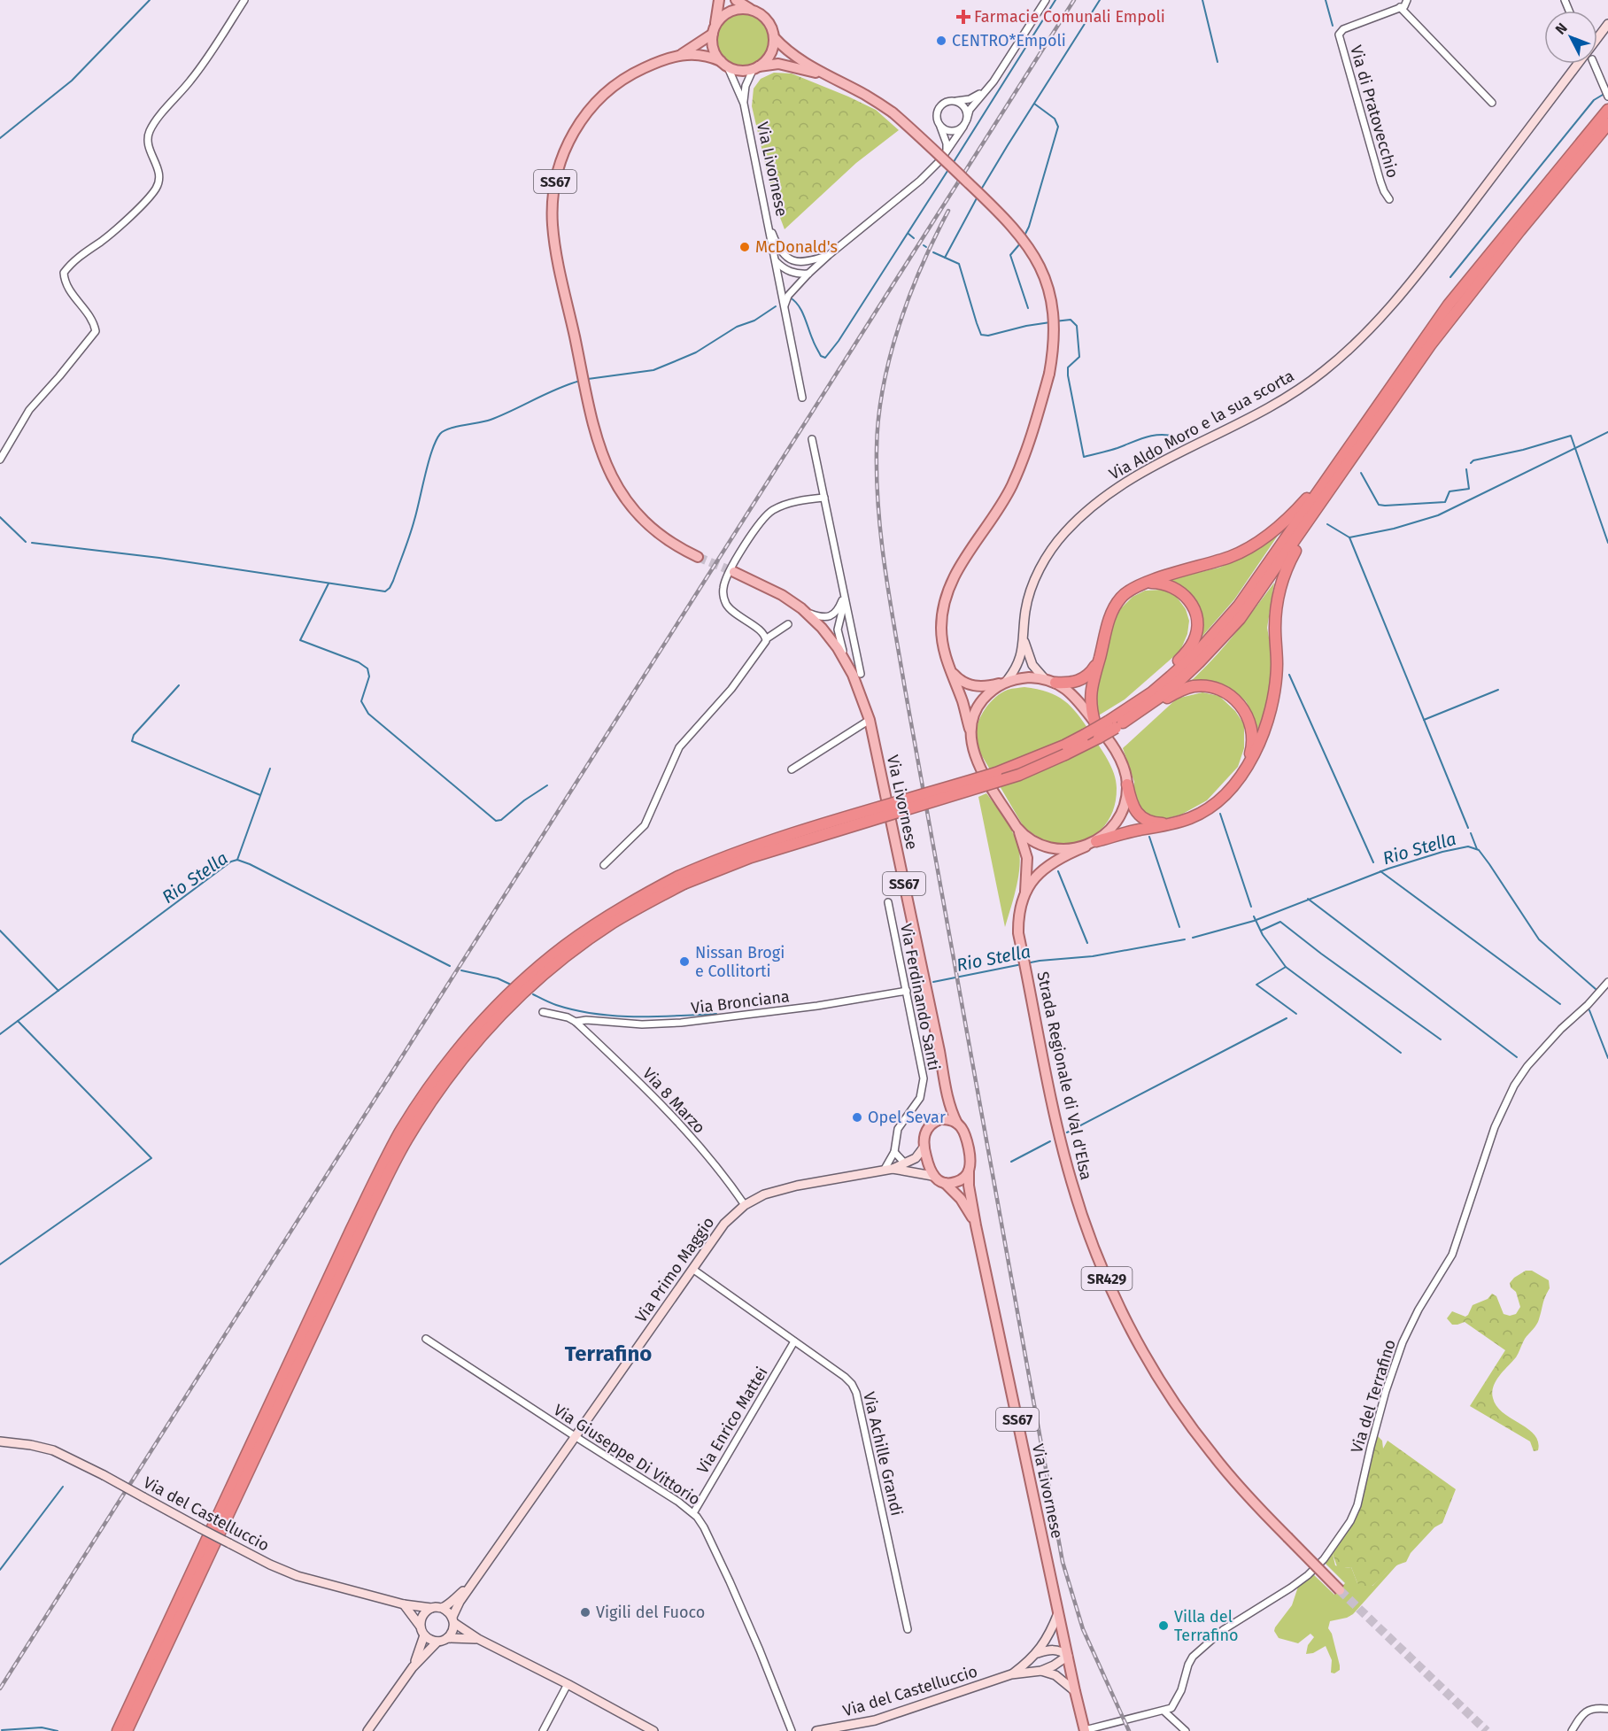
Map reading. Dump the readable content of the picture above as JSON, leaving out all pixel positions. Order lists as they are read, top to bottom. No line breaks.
{"streets":{"main road":["Via Livornese","SS67","Via Aldo Moro e la sua scorta","Strada Regionale di Val d'Elsa","Via Primo Maggio","SR429","Via del Castelluccio"],"street":["Via di Pratovecchio","Via Ferdinando Santi","Via Bronciana","Via 8 Marzo","Via del Terrafino","Via Enrico Mattei","Via Achille Grandi","Via Giuseppe Di Vittorio"]},"crossings":[["Via Livornese","SS67"],["Via Livornese","Via Primo Maggio"],["Via Livornese","Via del Castelluccio"],["Via Aldo Moro e la sua scorta","Strada Regionale di Val d'Elsa"],["Via Ferdinando Santi","Via Bronciana"],["Via Ferdinando Santi","Via Primo Maggio"],["Via Bronciana","Via 8 Marzo"],["Via 8 Marzo","Via Primo Maggio"],["Via Primo Maggio","Via Achille Grandi"],["Via Primo Maggio","Via Giuseppe Di Vittorio"],["Via Primo Maggio","Via del Castelluccio"],["Via Enrico Mattei","Via Achille Grandi"],["Via Enrico Mattei","Via Giuseppe Di Vittorio"]],"districts":["Terrafino"],"water":["Rio Stella"],"places":{"health":["Farmacie Comunali Empoli"],"other":["CENTRO*Empoli","McDonald's","Nissan Brogi e Collitorti","Opel Sevar","Vigili del Fuoco","Villa del Terrafino"]},"north":"top left"}
